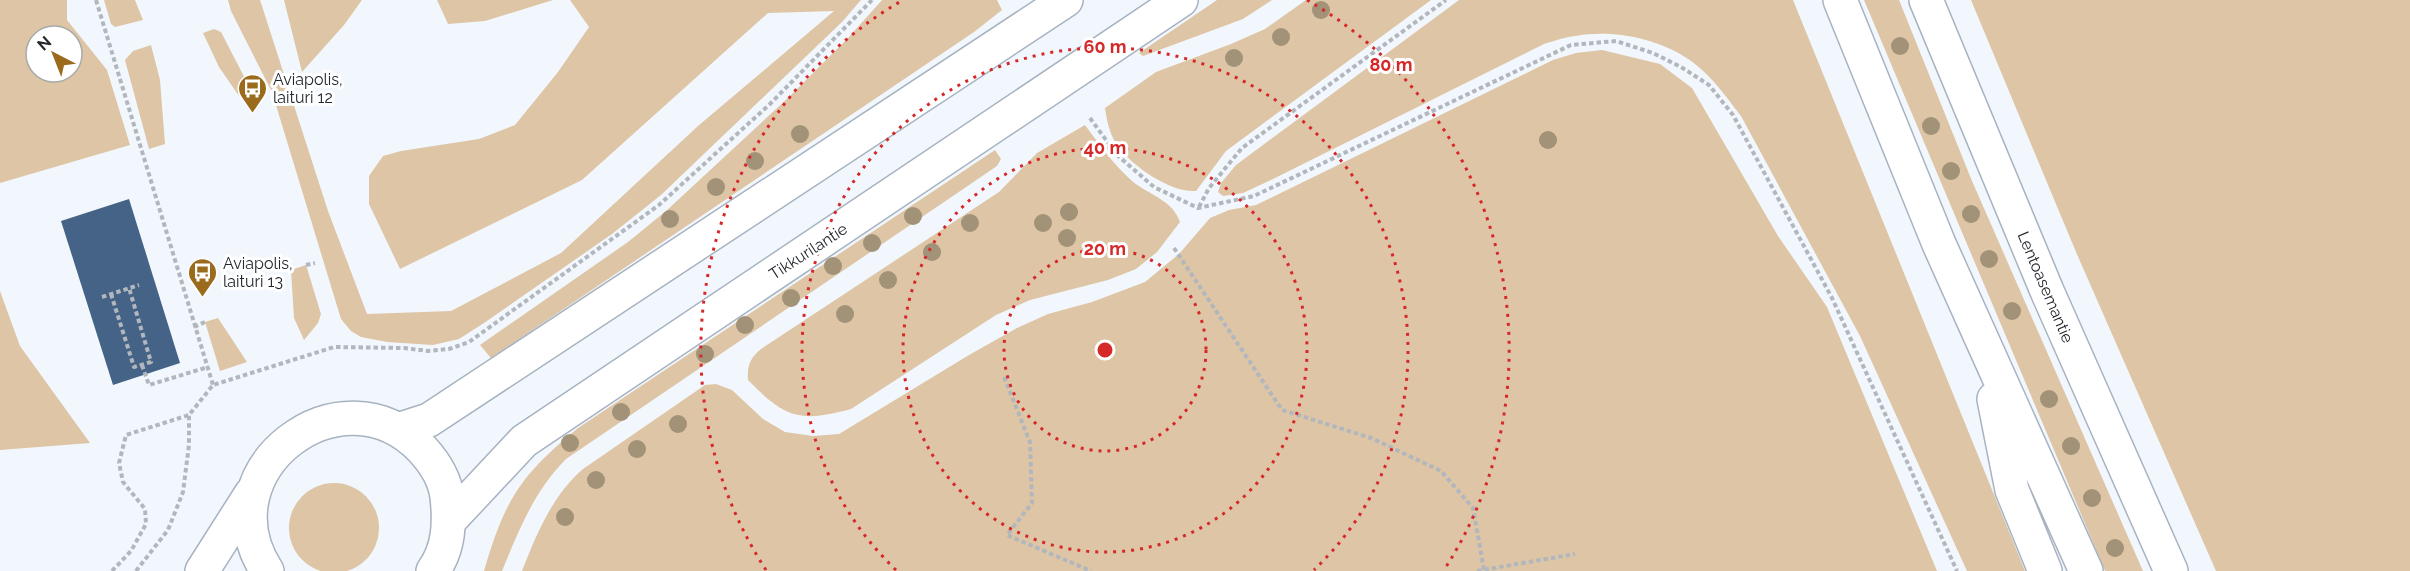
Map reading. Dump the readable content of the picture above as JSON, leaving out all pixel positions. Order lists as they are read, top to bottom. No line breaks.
{"streets":{"main road":["Tikkurilantie","Lentoasemantie"]},"places":{"bus stop":["Aviapolis, laituri 12","Aviapolis, laituri 13"]},"north":"top left","rings":["60 m","80 m","40 m","20 m"]}
